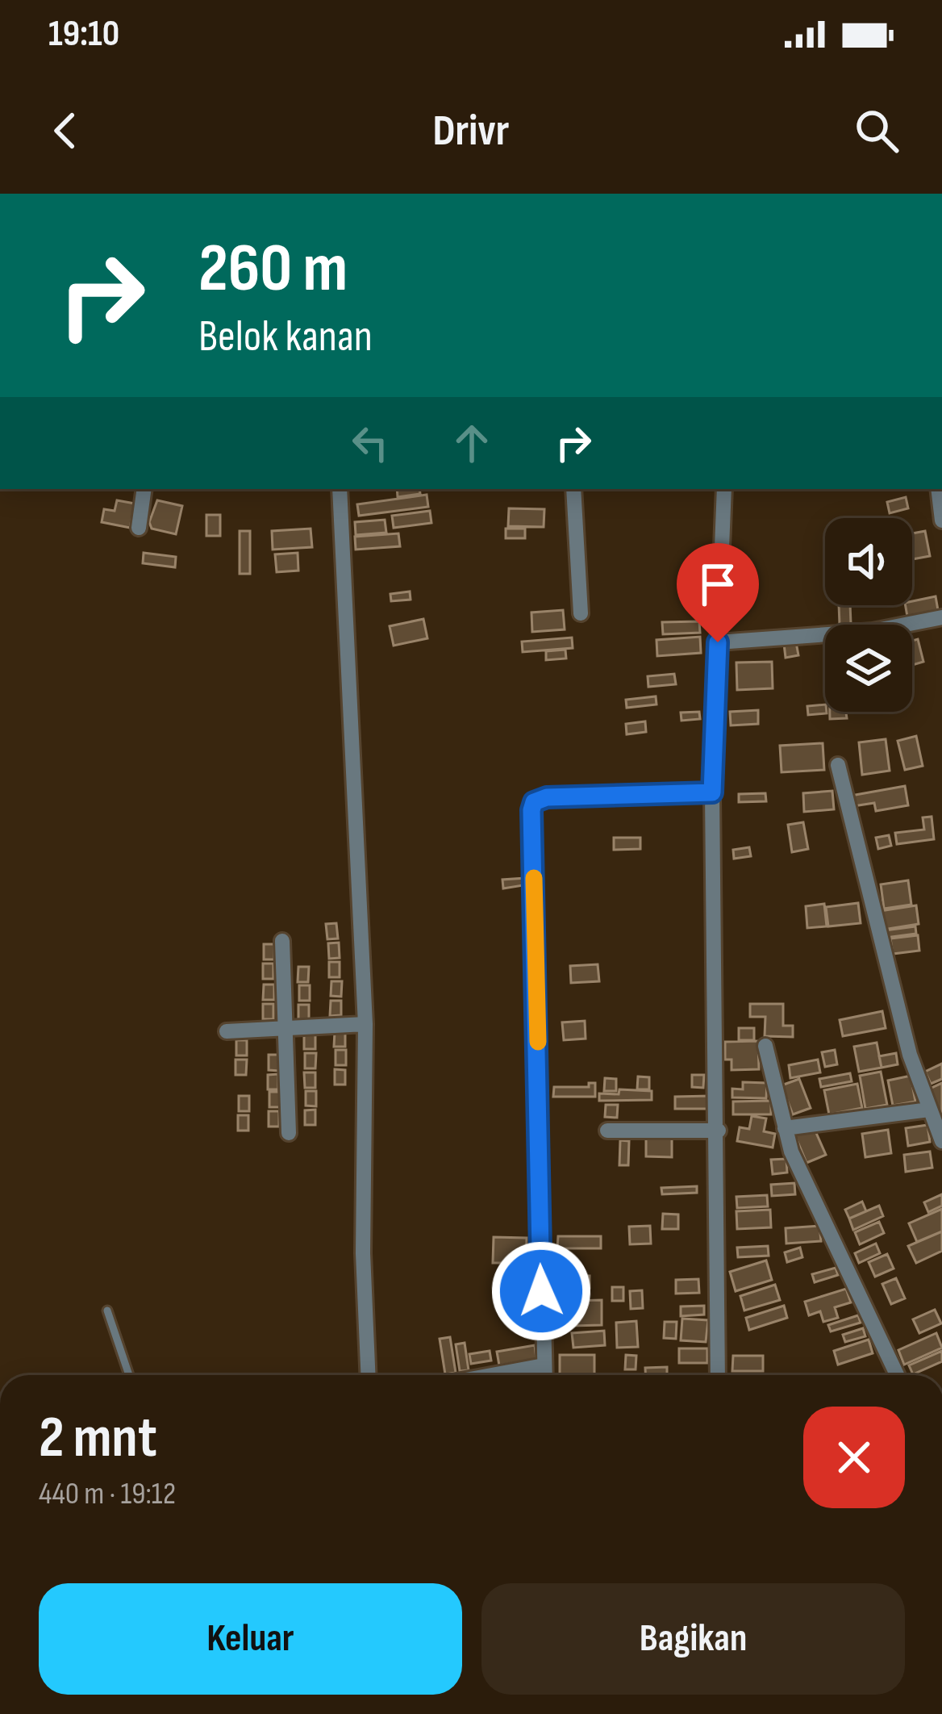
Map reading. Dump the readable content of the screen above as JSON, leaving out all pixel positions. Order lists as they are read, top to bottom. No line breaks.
{"page":{"status":"19:10","header":"Drivr","turn":["260 m","Belok kanan"],"heading":["2 mnt","440 m · 19:12"],"buttons":["Keluar","Bagikan"]}}
